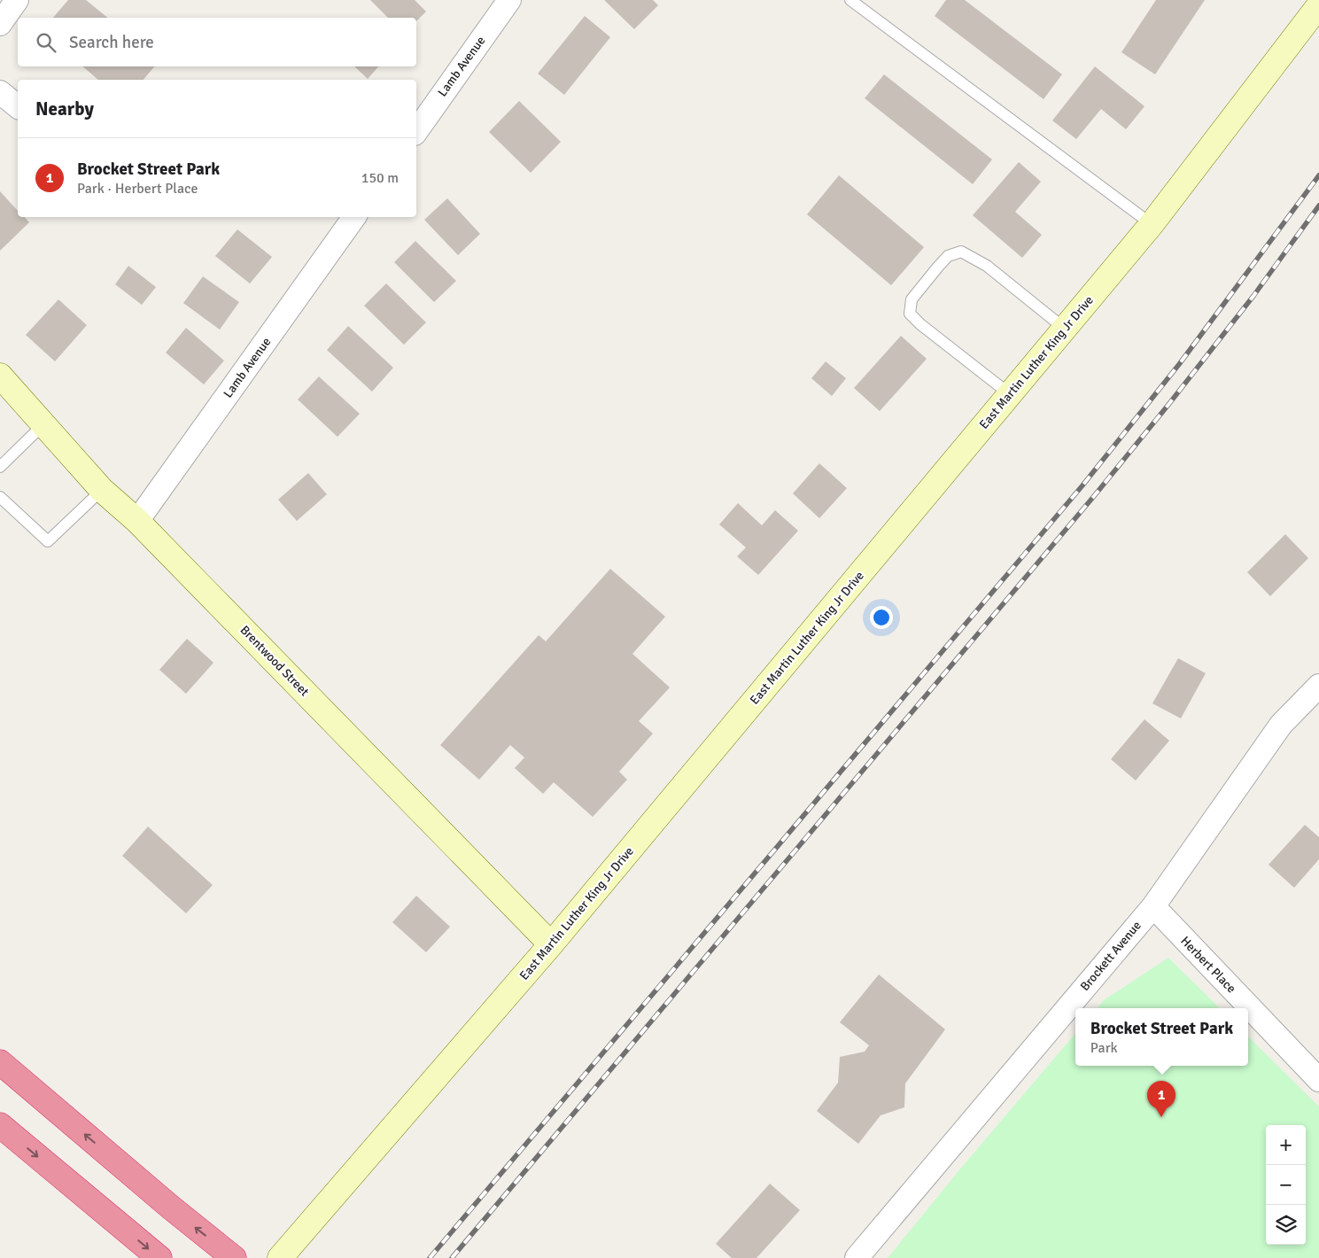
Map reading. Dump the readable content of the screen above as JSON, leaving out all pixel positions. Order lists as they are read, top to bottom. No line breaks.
{"streets":{"main road":["East Martin Luther King Jr Drive","Brentwood Street"],"street":["Lamb Avenue","Brockett Avenue","Herbert Place"]},"crossings":[["Lamb Avenue","Brentwood Street"],["East Martin Luther King Jr Drive","Brentwood Street"],["Brockett Avenue","Herbert Place"]],"page":{"search":"Search here","heading":"Nearby","list":[{"mark":"1","name":"Brocket Street Park","note":"Park · Herbert Place","value":"150 m"}],"popup":["Brocket Street Park","Park"],"pins":"1","map_buttons":["+","−"]}}
